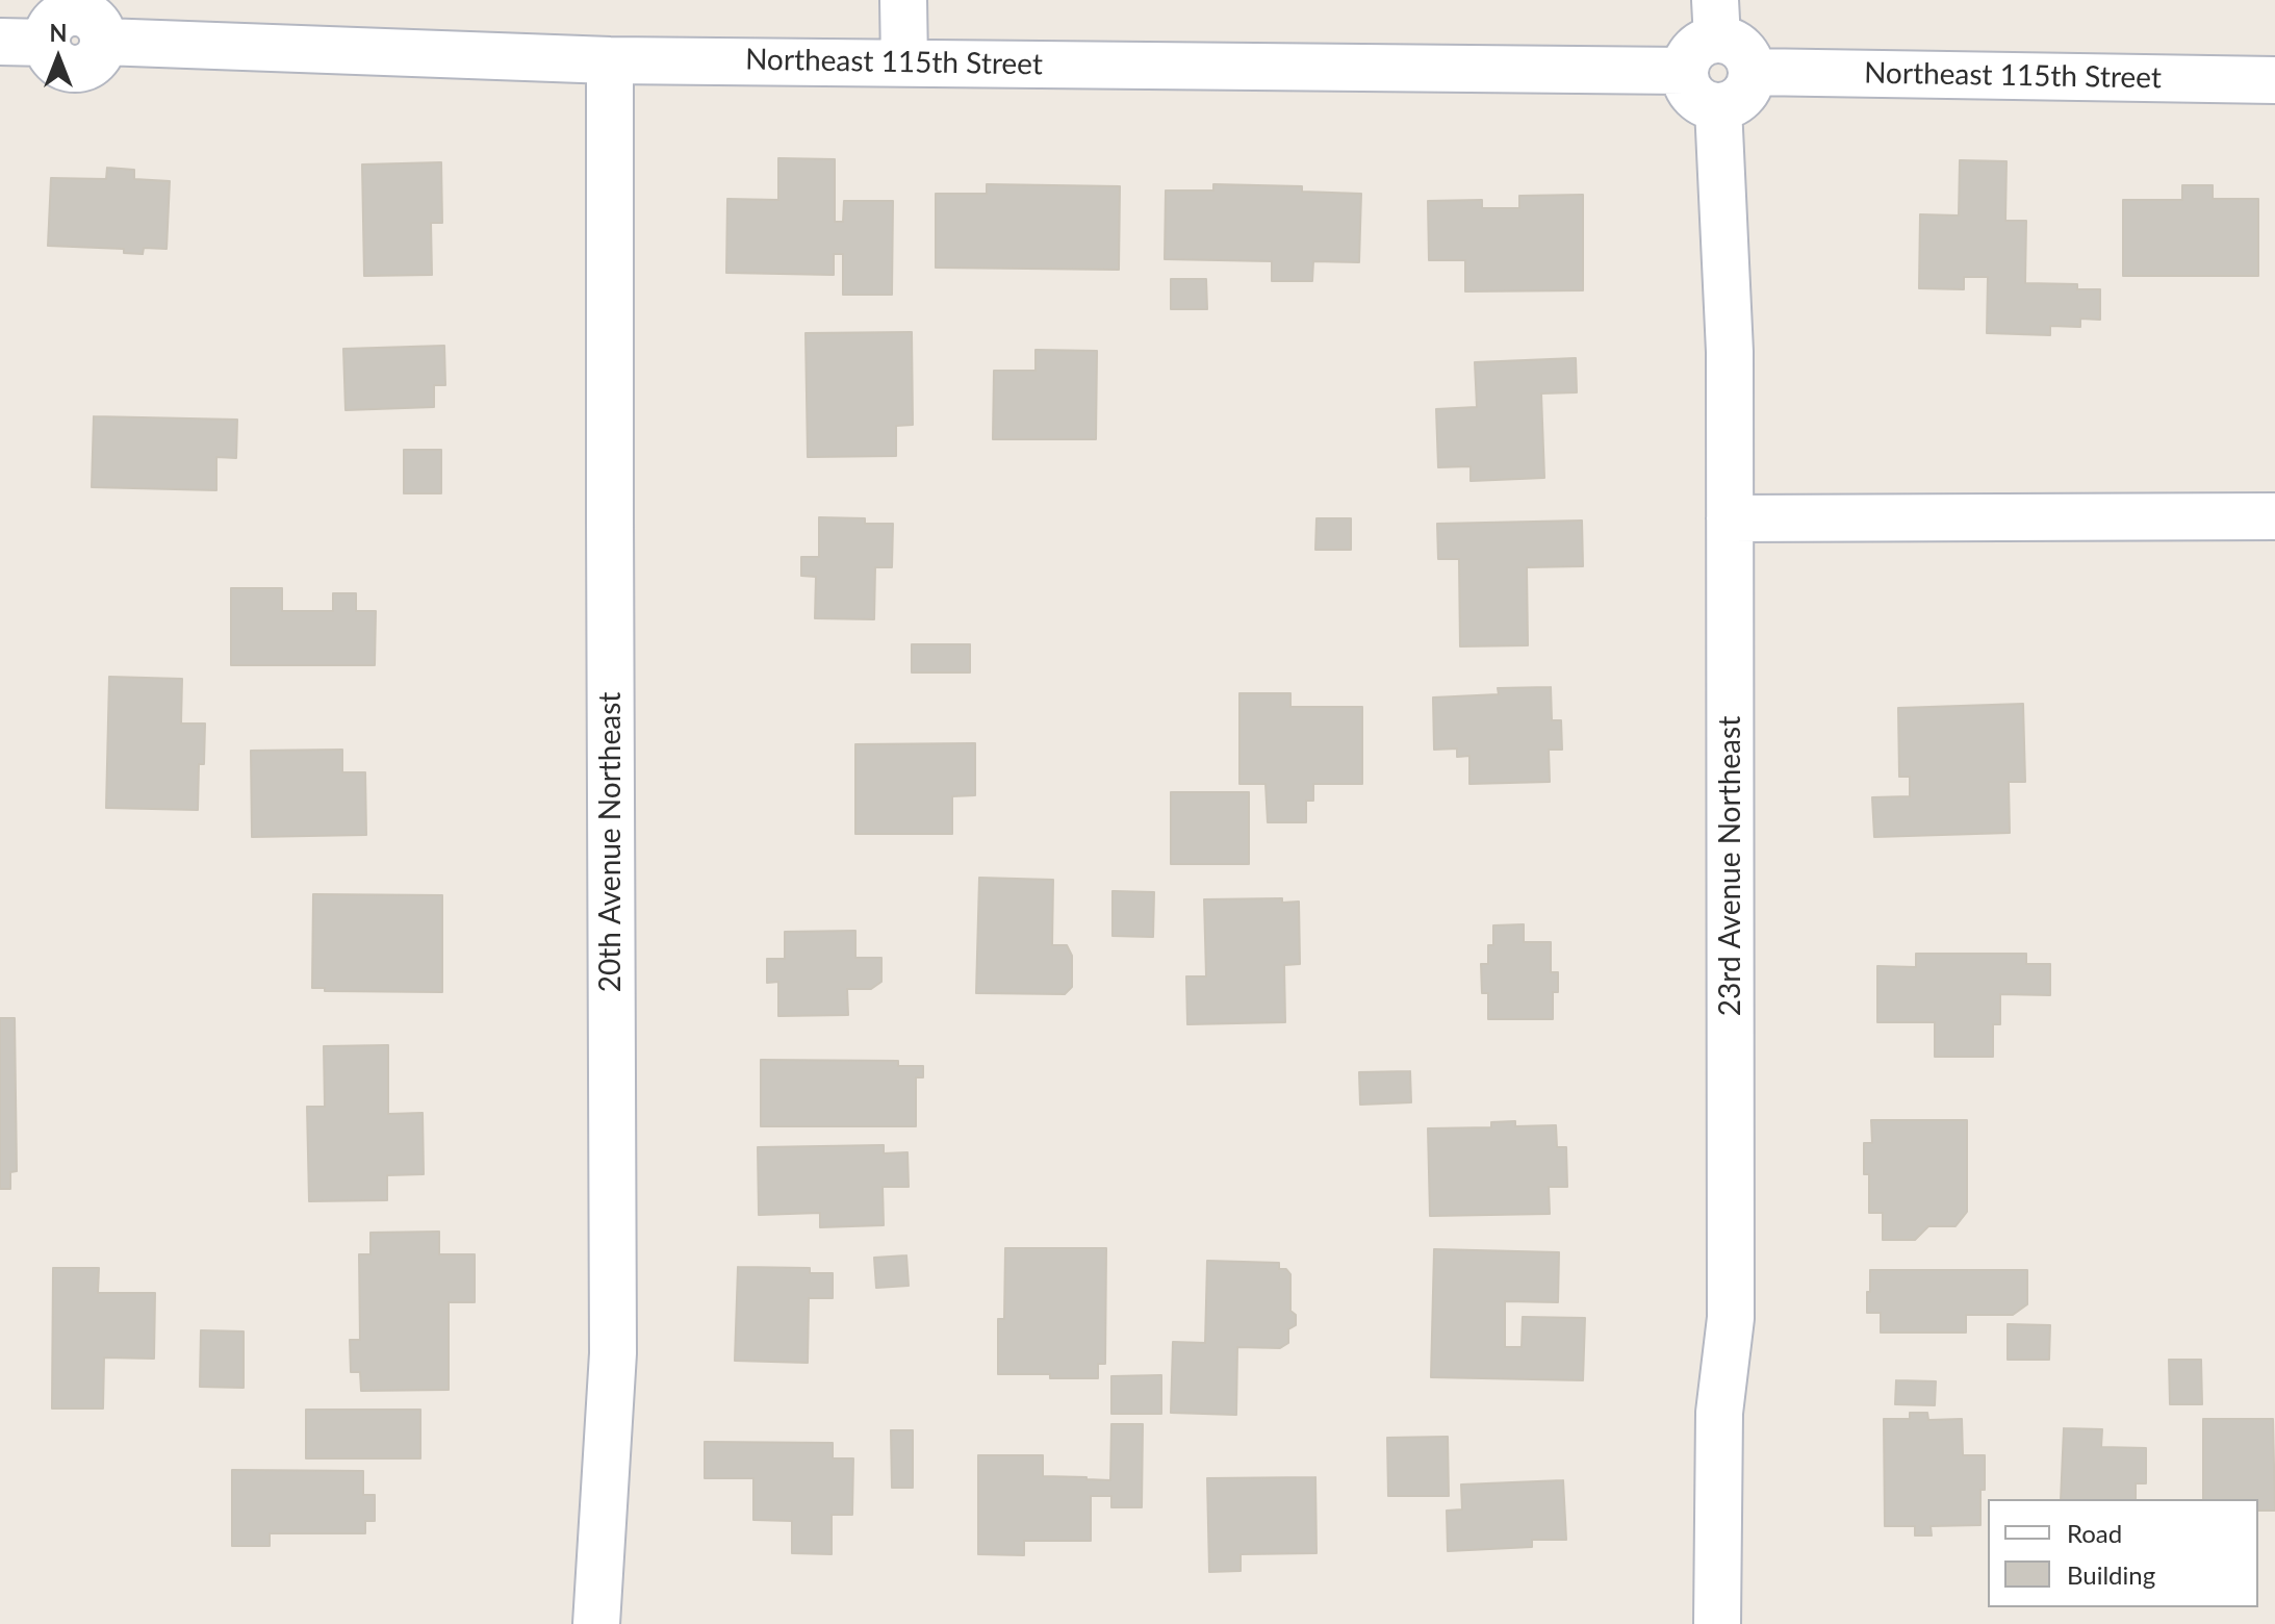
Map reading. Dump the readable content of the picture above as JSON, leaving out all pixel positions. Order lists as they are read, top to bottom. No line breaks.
{"streets":{"street":["Northeast 115th Street","20th Avenue Northeast","23rd Avenue Northeast"]},"crossings":[["Northeast 115th Street","20th Avenue Northeast"]],"legend":["Road","Building"],"north":"top"}
